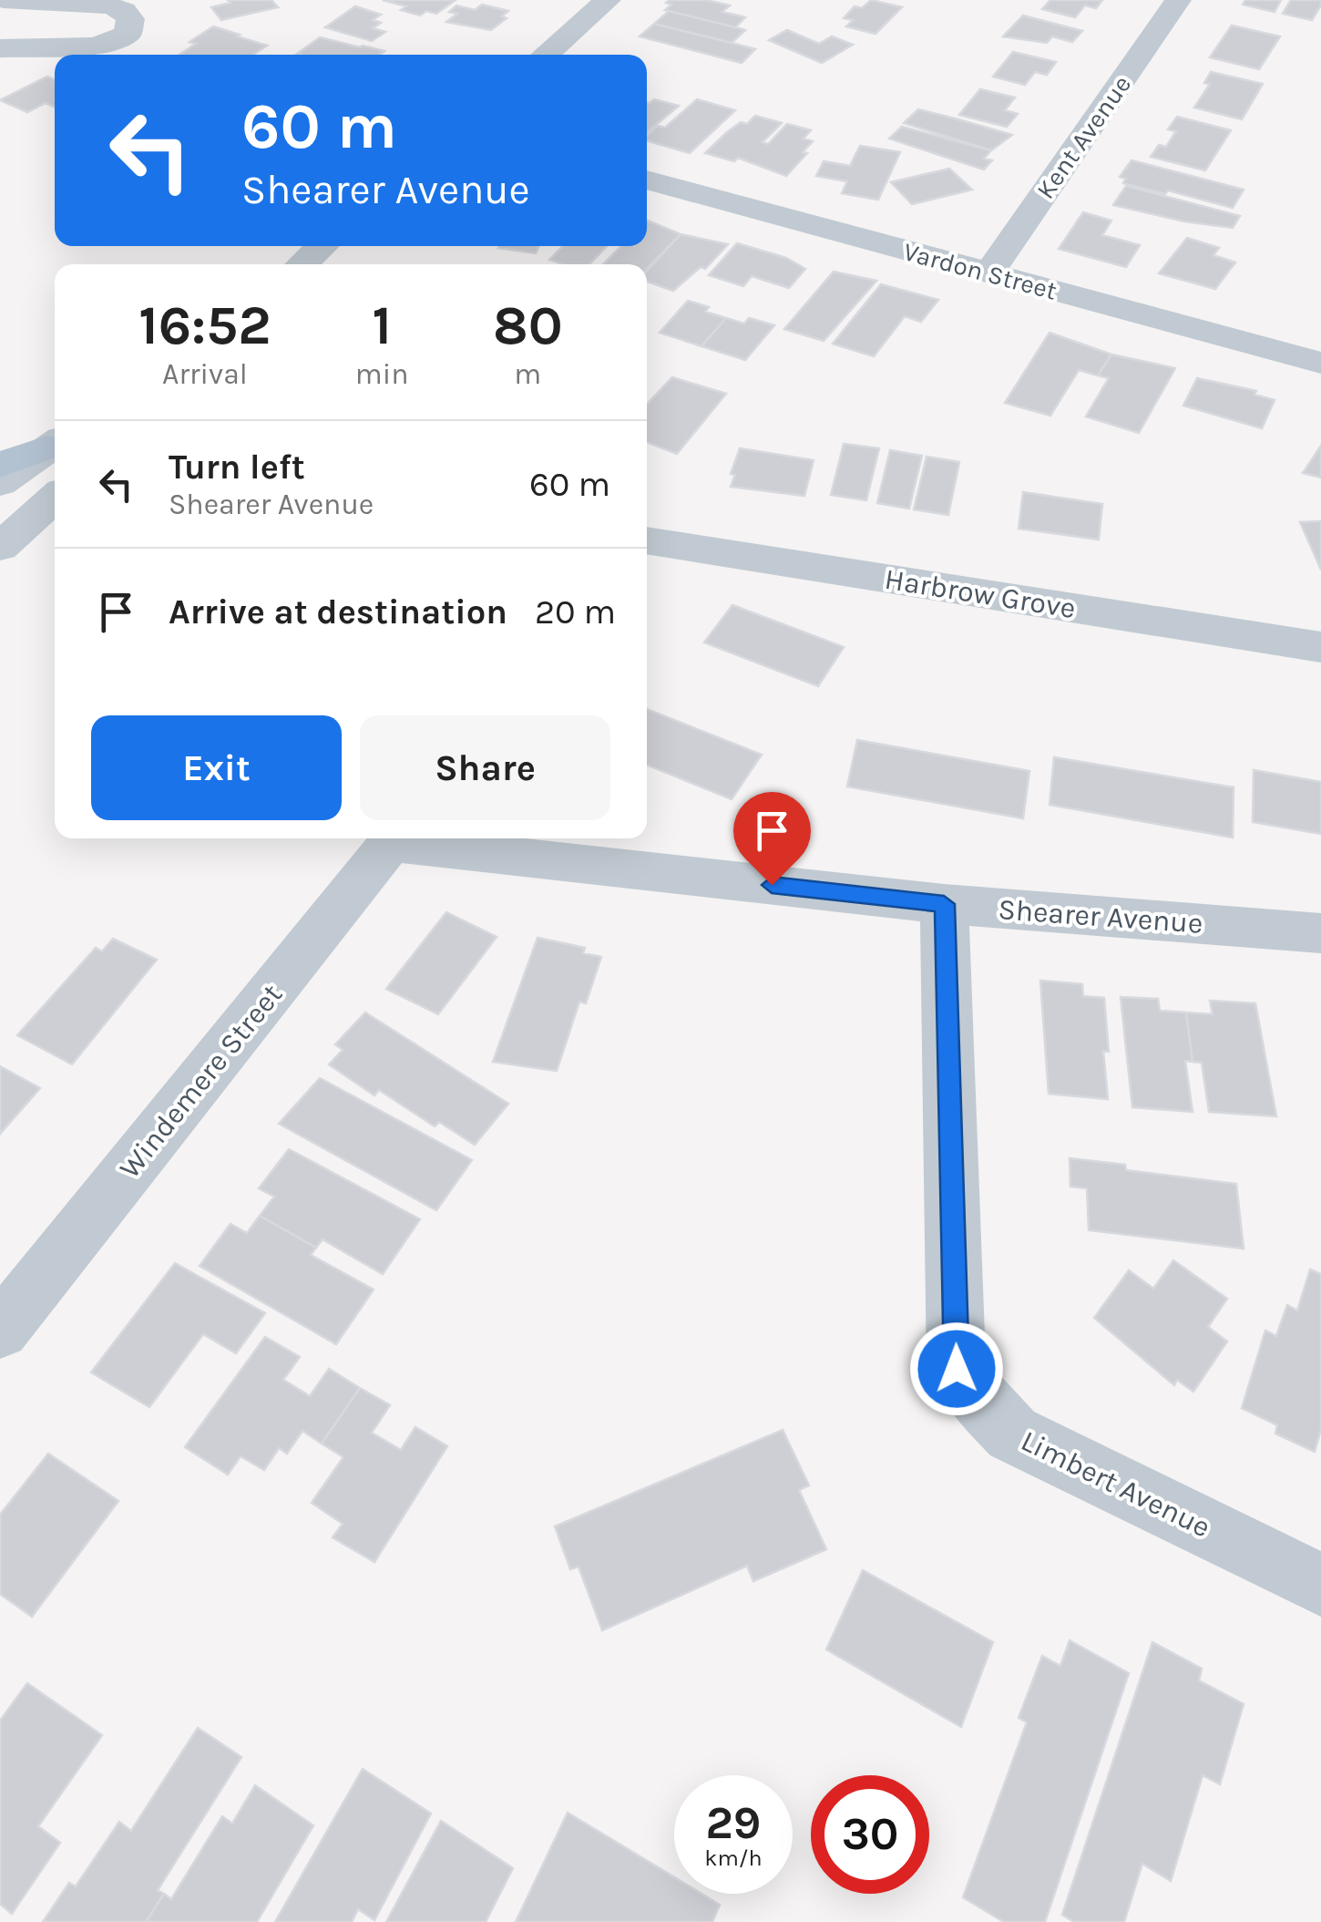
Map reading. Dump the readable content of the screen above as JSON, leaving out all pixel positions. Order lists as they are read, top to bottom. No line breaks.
{"streets":{"street":["Kent Avenue","Vardon Street","Harbrow Grove","Shearer Avenue","Windemere Street","Limbert Avenue"]},"crossings":[["Kent Avenue","Vardon Street"],["Shearer Avenue","Limbert Avenue"]],"page":{"turn":["60 m","Shearer Avenue"],"eta":["16:52","Arrival","1","min","80","m"],"list":[{"name":"Turn left","note":"Shearer Avenue","value":"60 m"},{"name":"Arrive at destination","value":"20 m"}],"buttons":["Exit","Share"],"speed":"29 km/h","limit":"30"}}
